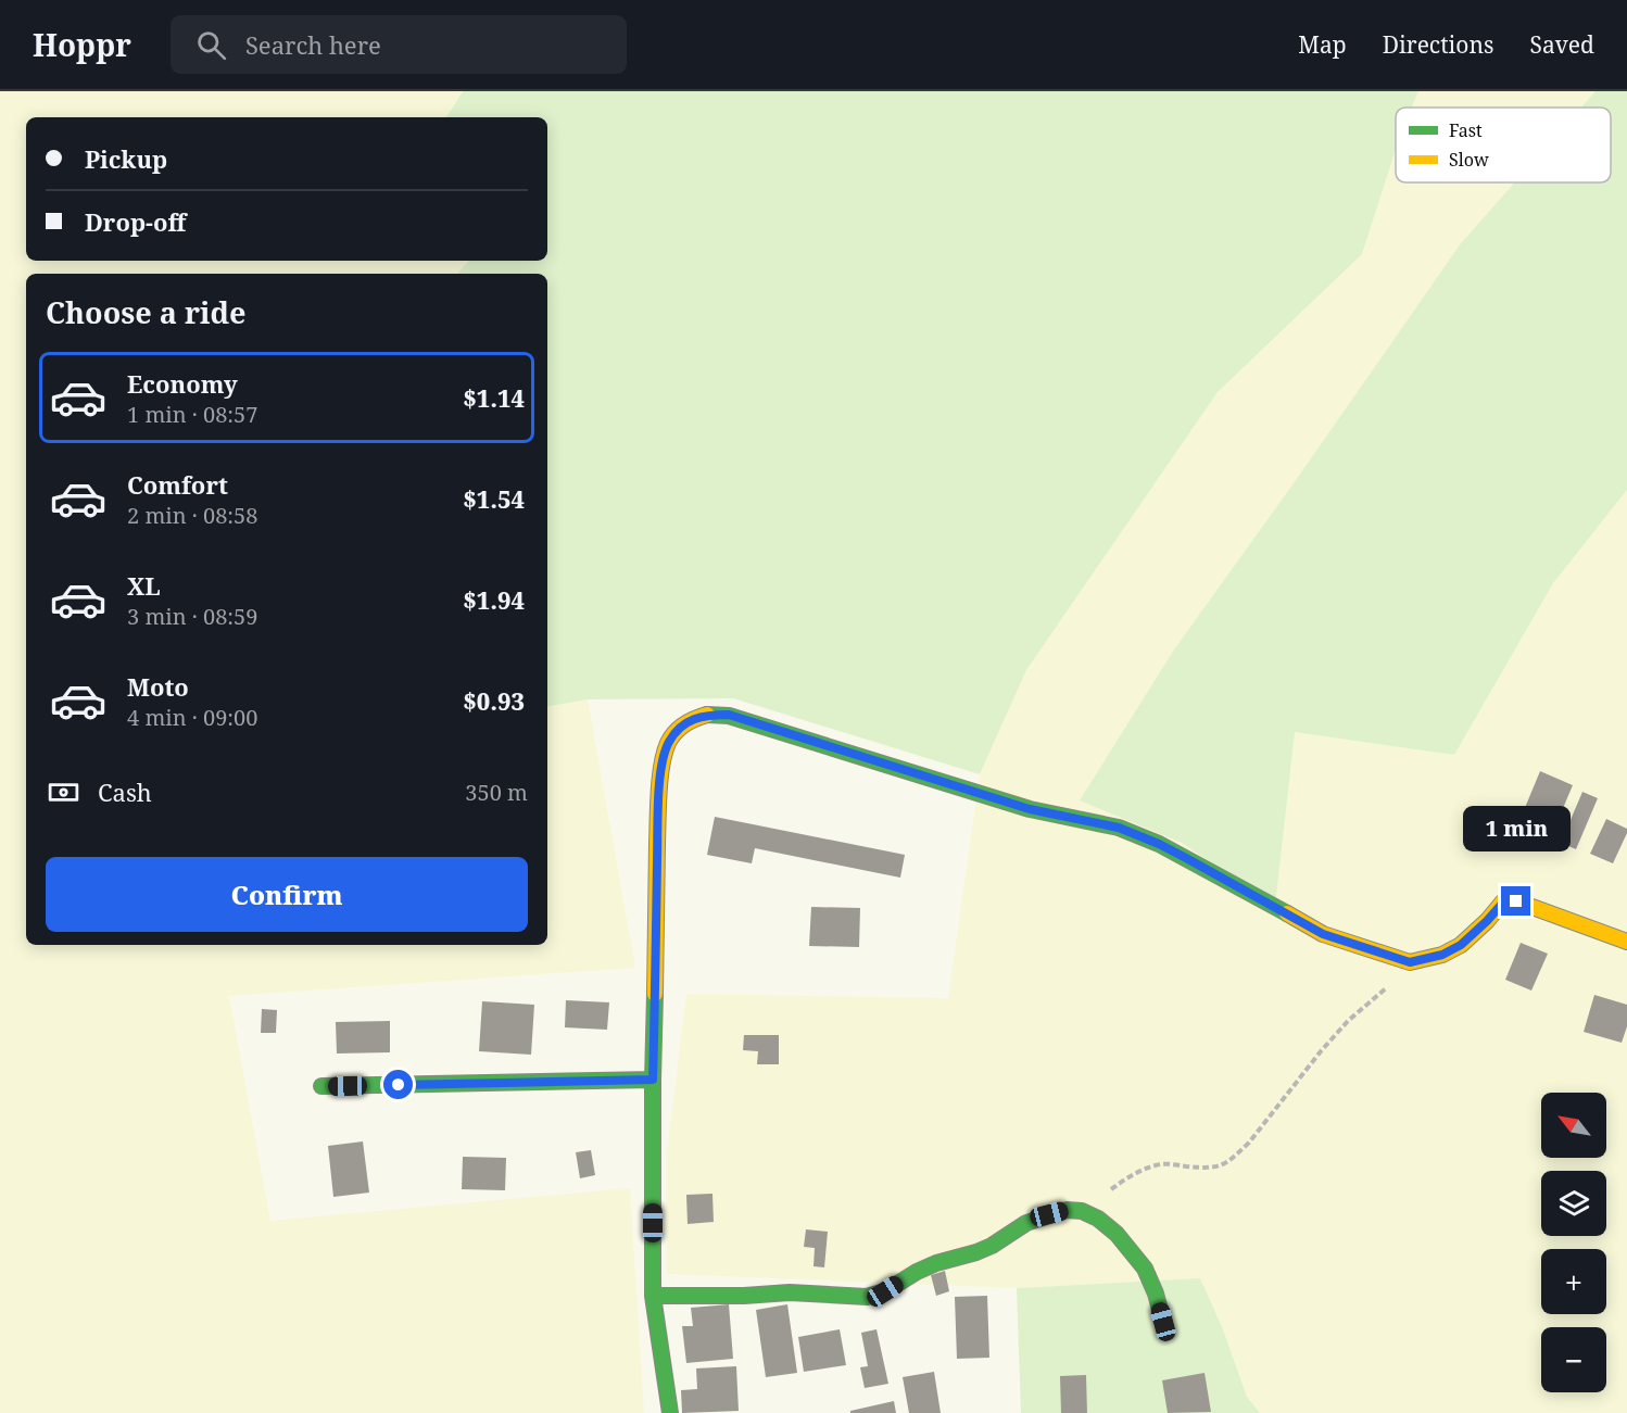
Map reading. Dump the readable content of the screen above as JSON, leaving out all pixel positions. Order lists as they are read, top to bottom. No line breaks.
{"legend":["Fast","Slow"],"north":"top left","page":{"header":"Hoppr","search":"Search here","nav":["Map","Directions","Saved"],"banner":["Pickup","Drop-off"],"heading":"Choose a ride","list":[{"name":"Economy","note":"1 min · 08:57","value":"$1.14"},{"name":"Comfort","note":"2 min · 08:58","value":"$1.54"},{"name":"XL","note":"3 min · 08:59","value":"$1.94"},{"name":"Moto","note":"4 min · 09:00","value":"$0.93"}],"pay":["Cash","350 m"],"bubble":"1 min","buttons":"Confirm","map_buttons":["+","−"]}}
